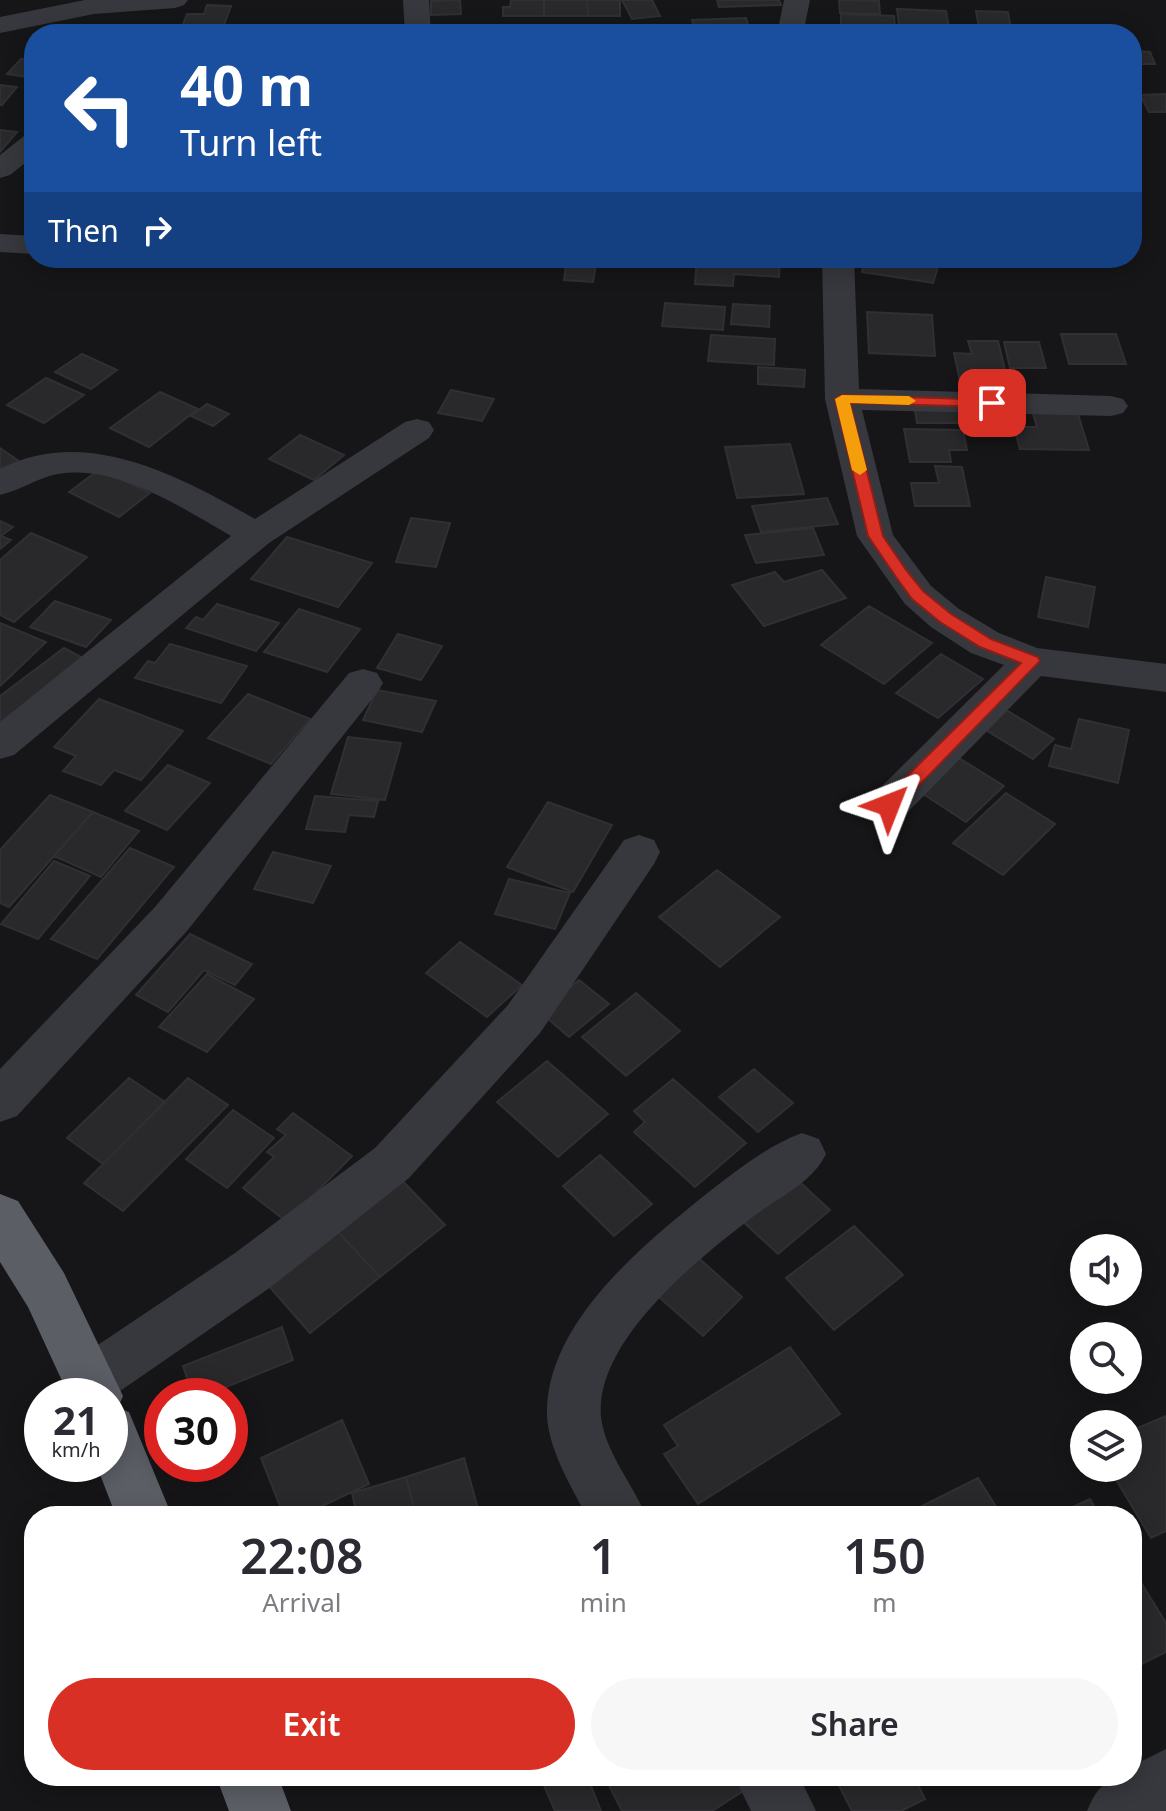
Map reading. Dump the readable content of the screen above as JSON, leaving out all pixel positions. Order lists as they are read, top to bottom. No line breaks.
{"page":{"turn":["40 m","Turn left"],"then":"Then","speed":"21 km/h","limit":"30","eta":["22:08","Arrival","1","min","150","m"],"buttons":["Exit","Share"]}}
